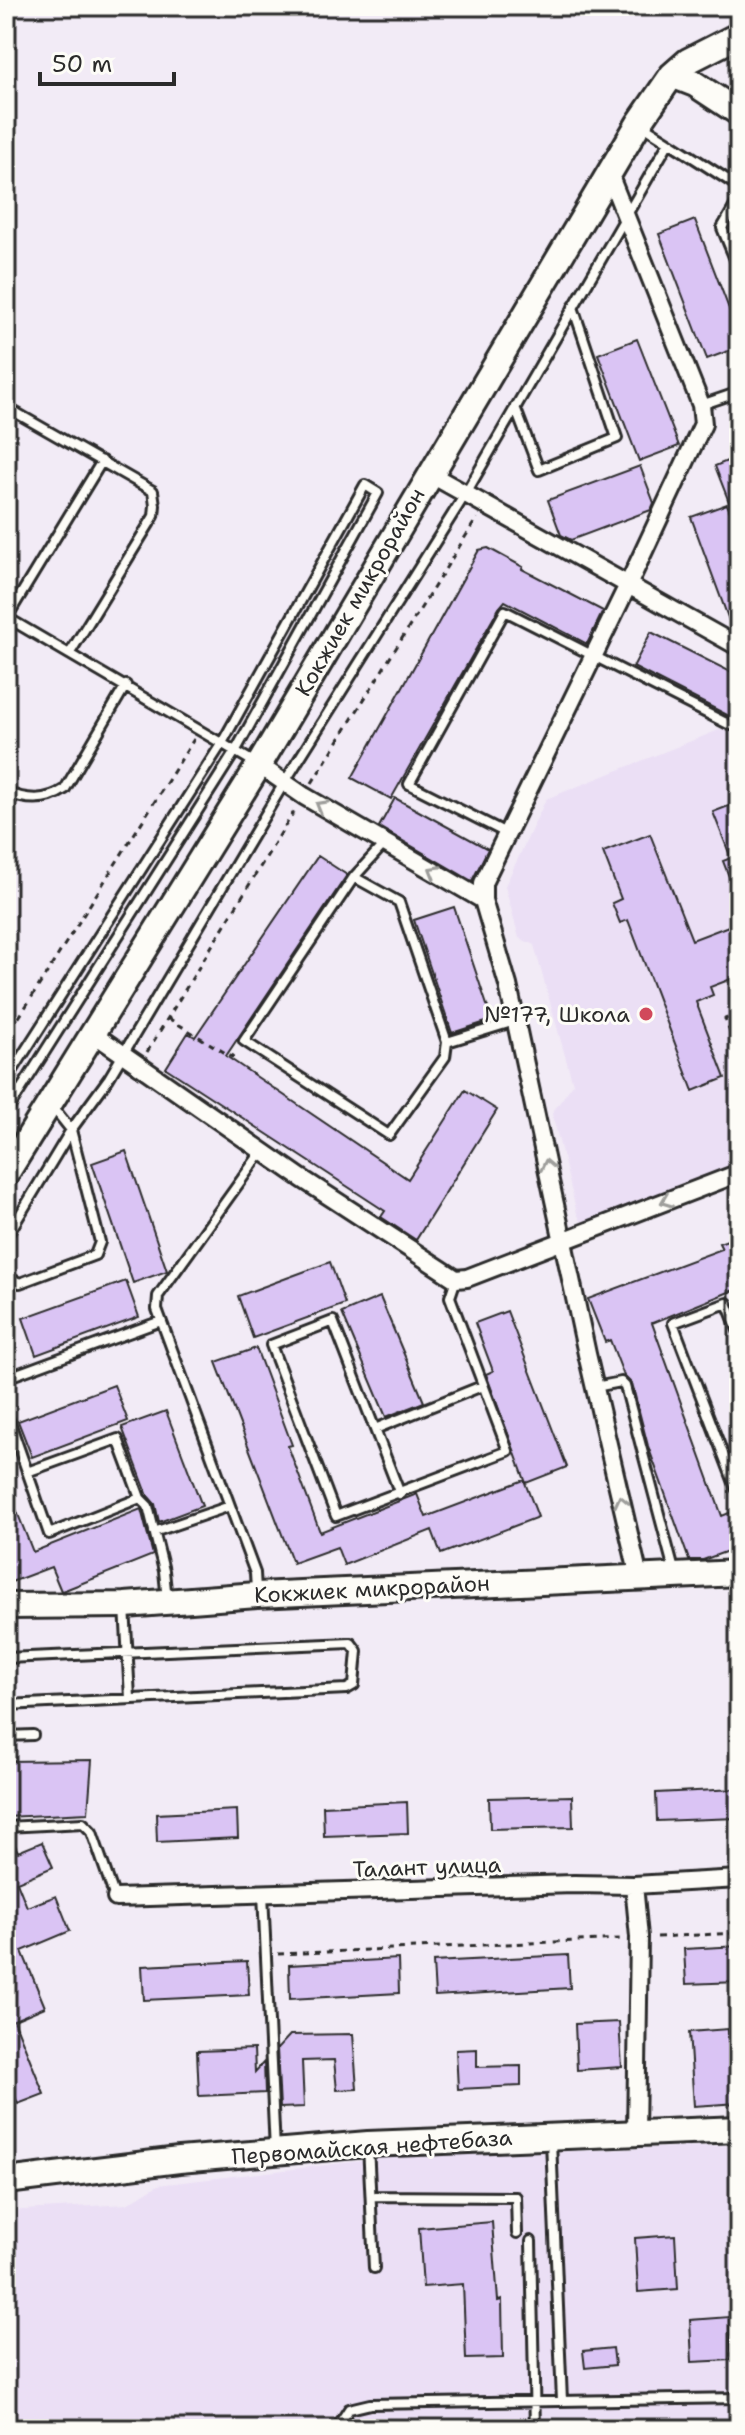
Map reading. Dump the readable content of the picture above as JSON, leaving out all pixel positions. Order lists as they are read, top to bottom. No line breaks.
{"streets":{"street":["Кокжиек микрорайон","Талант улица","Первомайская нефтебаза"]},"places":["№177, Школа"],"scale_bar":"50 m"}
